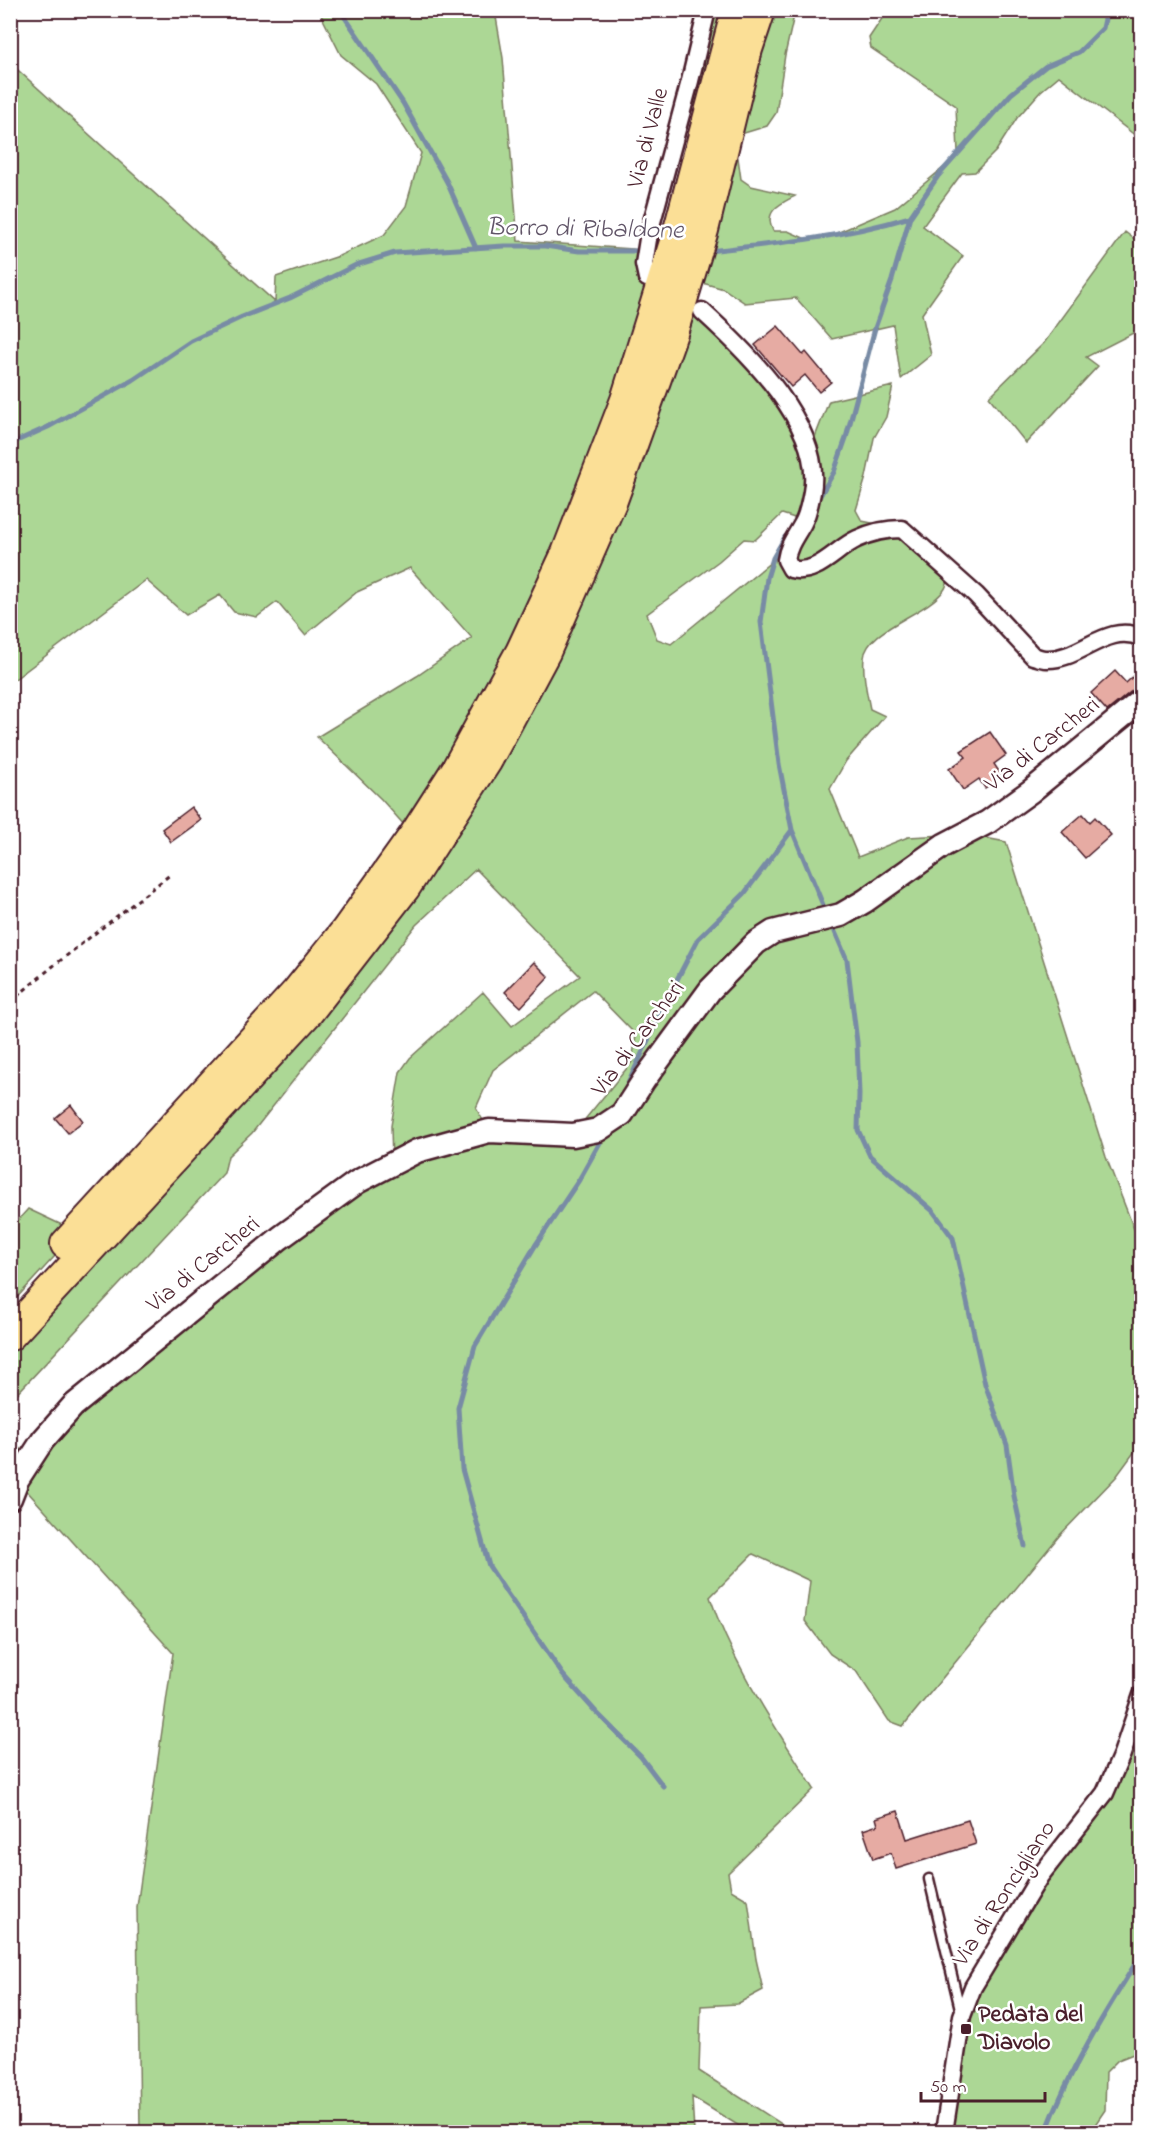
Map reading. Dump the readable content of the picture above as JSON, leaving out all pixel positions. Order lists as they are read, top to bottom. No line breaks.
{"streets":{"street":["Via di Valle","Via di Carcheri","Via di Roncigliano"]},"water":["Borro di Ribaldone"],"places":{"transit":["Pedata del Diavolo"]},"scale_bar":"50 m"}
